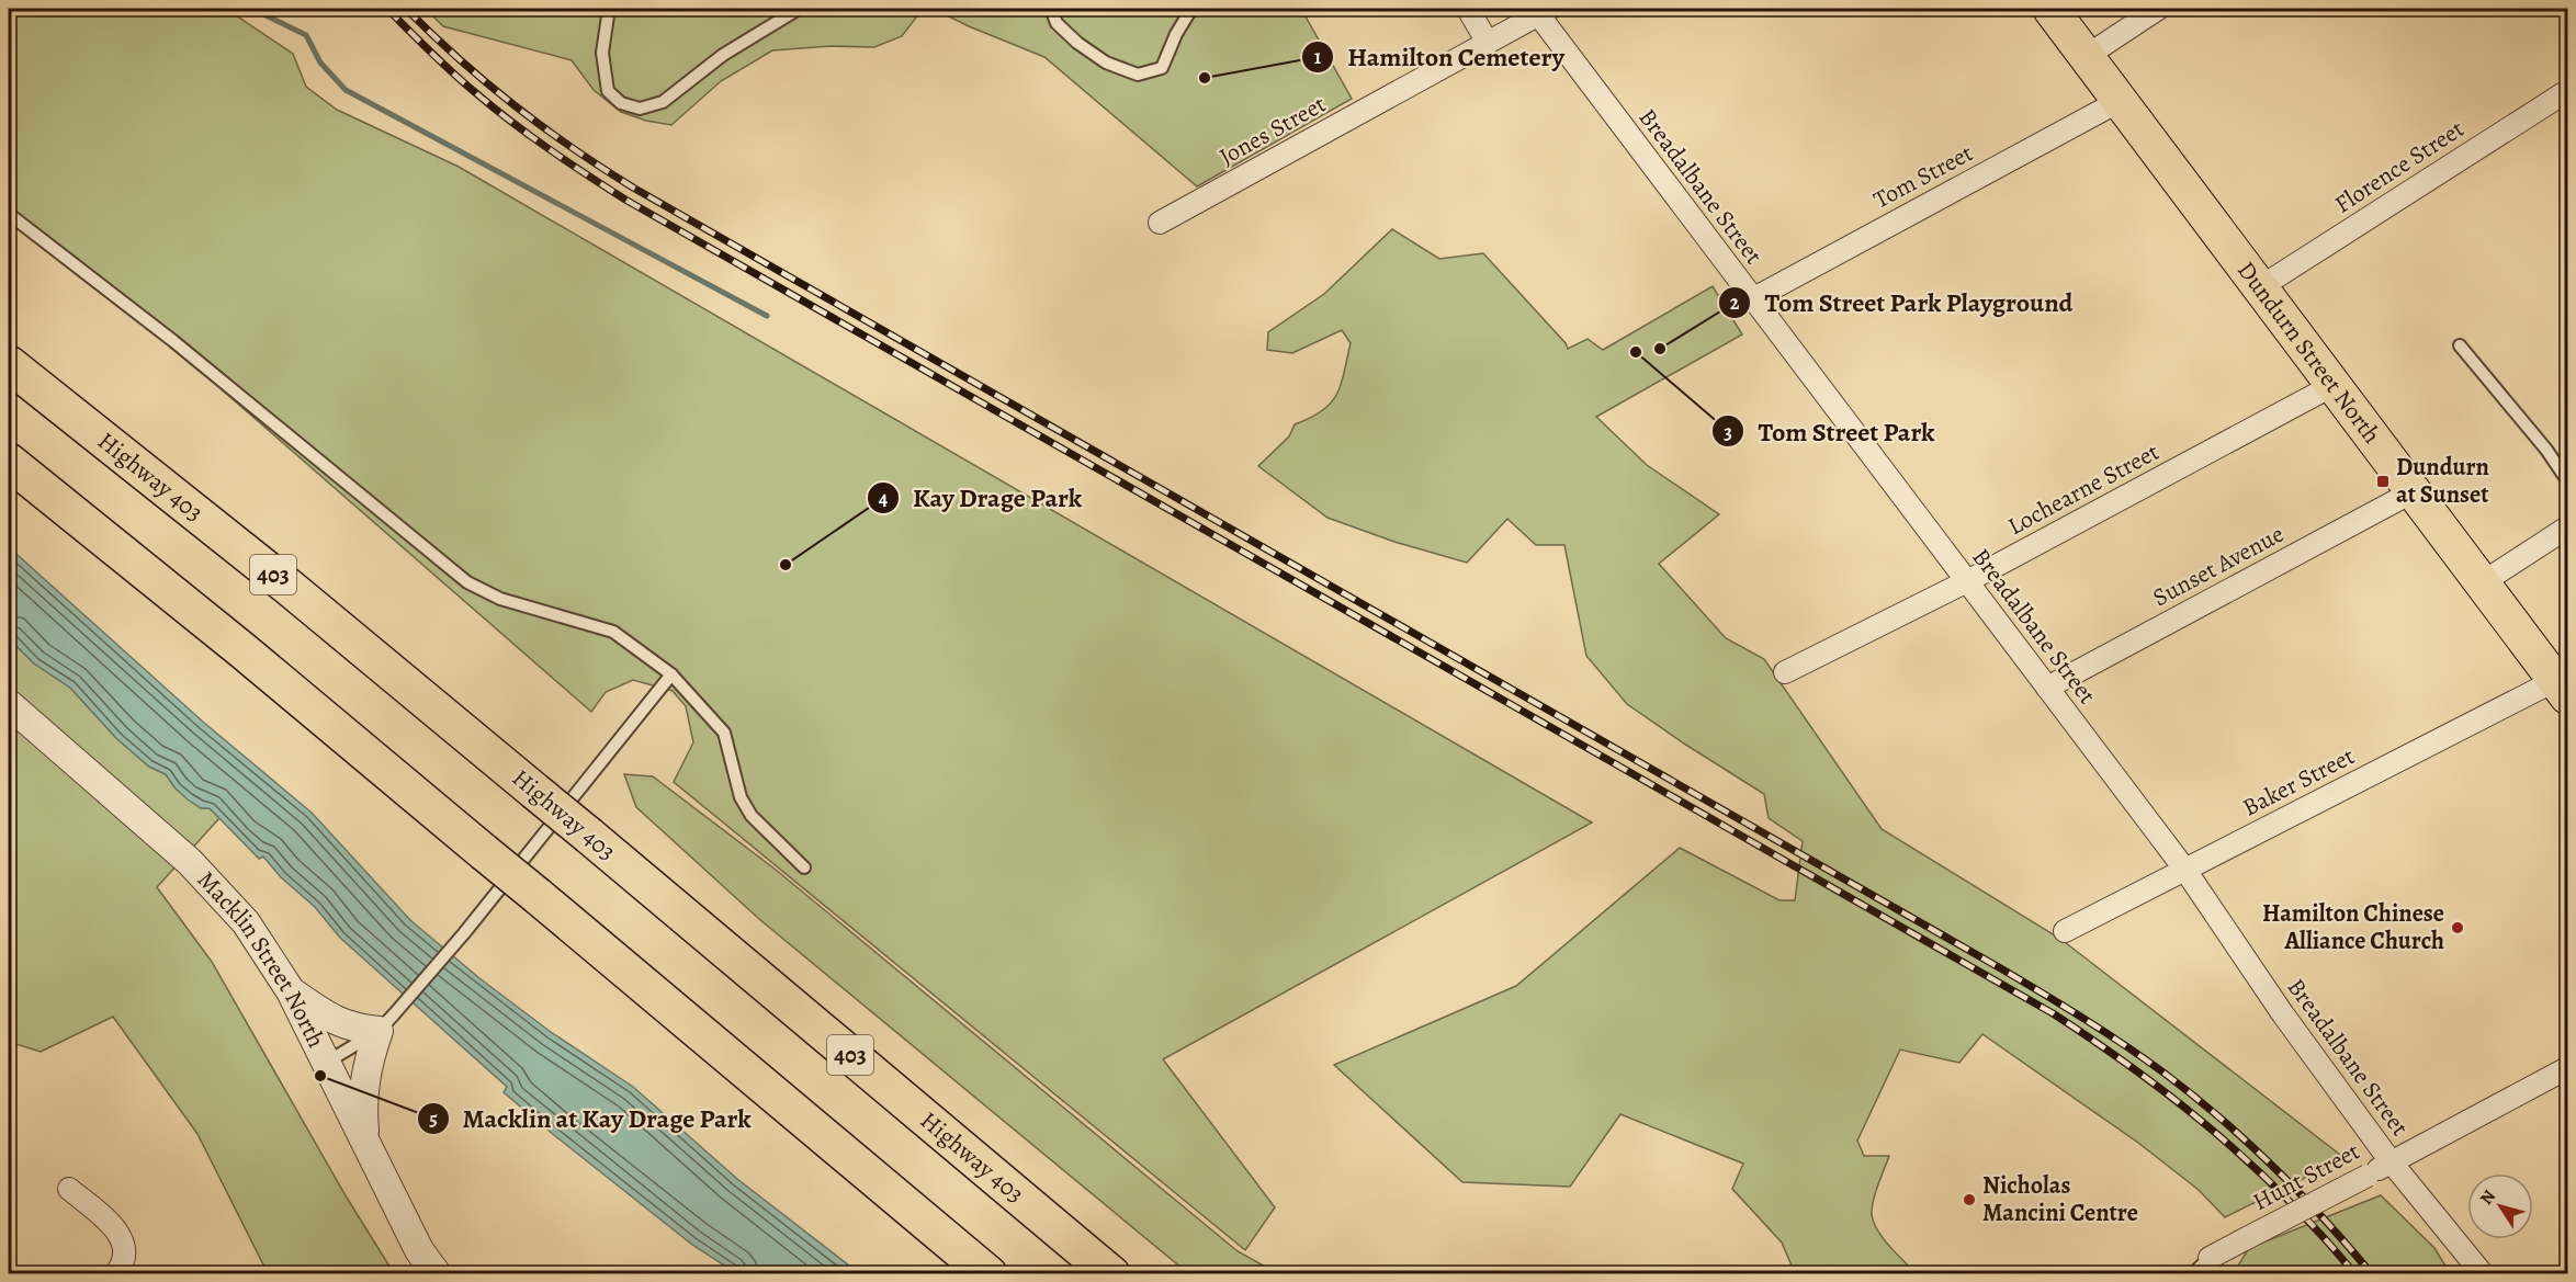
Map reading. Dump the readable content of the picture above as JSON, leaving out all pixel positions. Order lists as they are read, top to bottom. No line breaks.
{"streets":{"highway":["Highway 403","403"],"main road":["Dundurn Street North"],"street":["Jones Street","Florence Street","Tom Street","Breadalbane Street","Lochearne Street","Sunset Avenue","Baker Street","Macklin Street North","Hunt Street"]},"crossings":[["Jones Street","Breadalbane Street"],["Florence Street","Dundurn Street North"],["Tom Street","Breadalbane Street"],["Tom Street","Dundurn Street North"],["Breadalbane Street","Lochearne Street"],["Breadalbane Street","Sunset Avenue"],["Breadalbane Street","Baker Street"],["Breadalbane Street","Hunt Street"],["Dundurn Street North","Lochearne Street"],["Dundurn Street North","Sunset Avenue"],["Dundurn Street North","Baker Street"]],"places":{"other":["Hamilton Cemetery","Tom Street Park Playground","Tom Street Park","Kay Drage Park","Hamilton Chinese Alliance Church","Macklin at Kay Drage Park","Nicholas Mancini Centre"],"transit":["Dundurn at Sunset"]},"north":"top left"}
